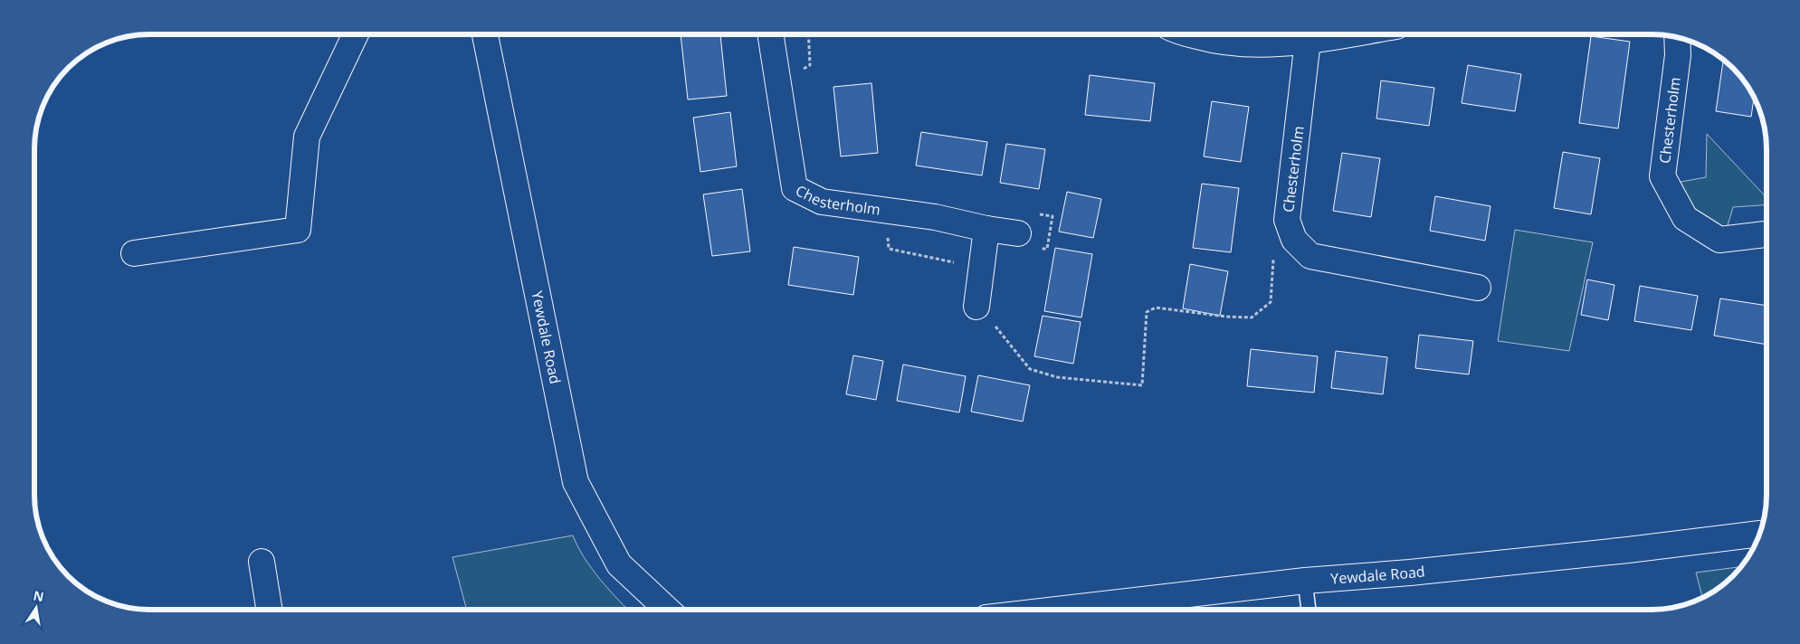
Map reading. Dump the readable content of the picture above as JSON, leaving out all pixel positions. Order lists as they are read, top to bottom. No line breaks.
{"streets":{"street":["Chesterholm","Yewdale Road"]},"north":"top"}
